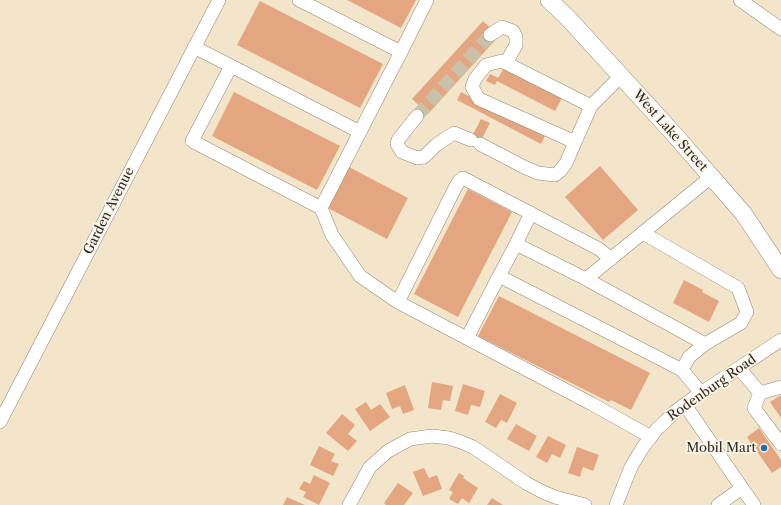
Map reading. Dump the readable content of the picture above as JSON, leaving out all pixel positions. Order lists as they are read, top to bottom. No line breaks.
{"streets":{"main road":["West Lake Street"],"street":["Garden Avenue","Rodenburg Road"]},"places":["Mobil Mart"]}
